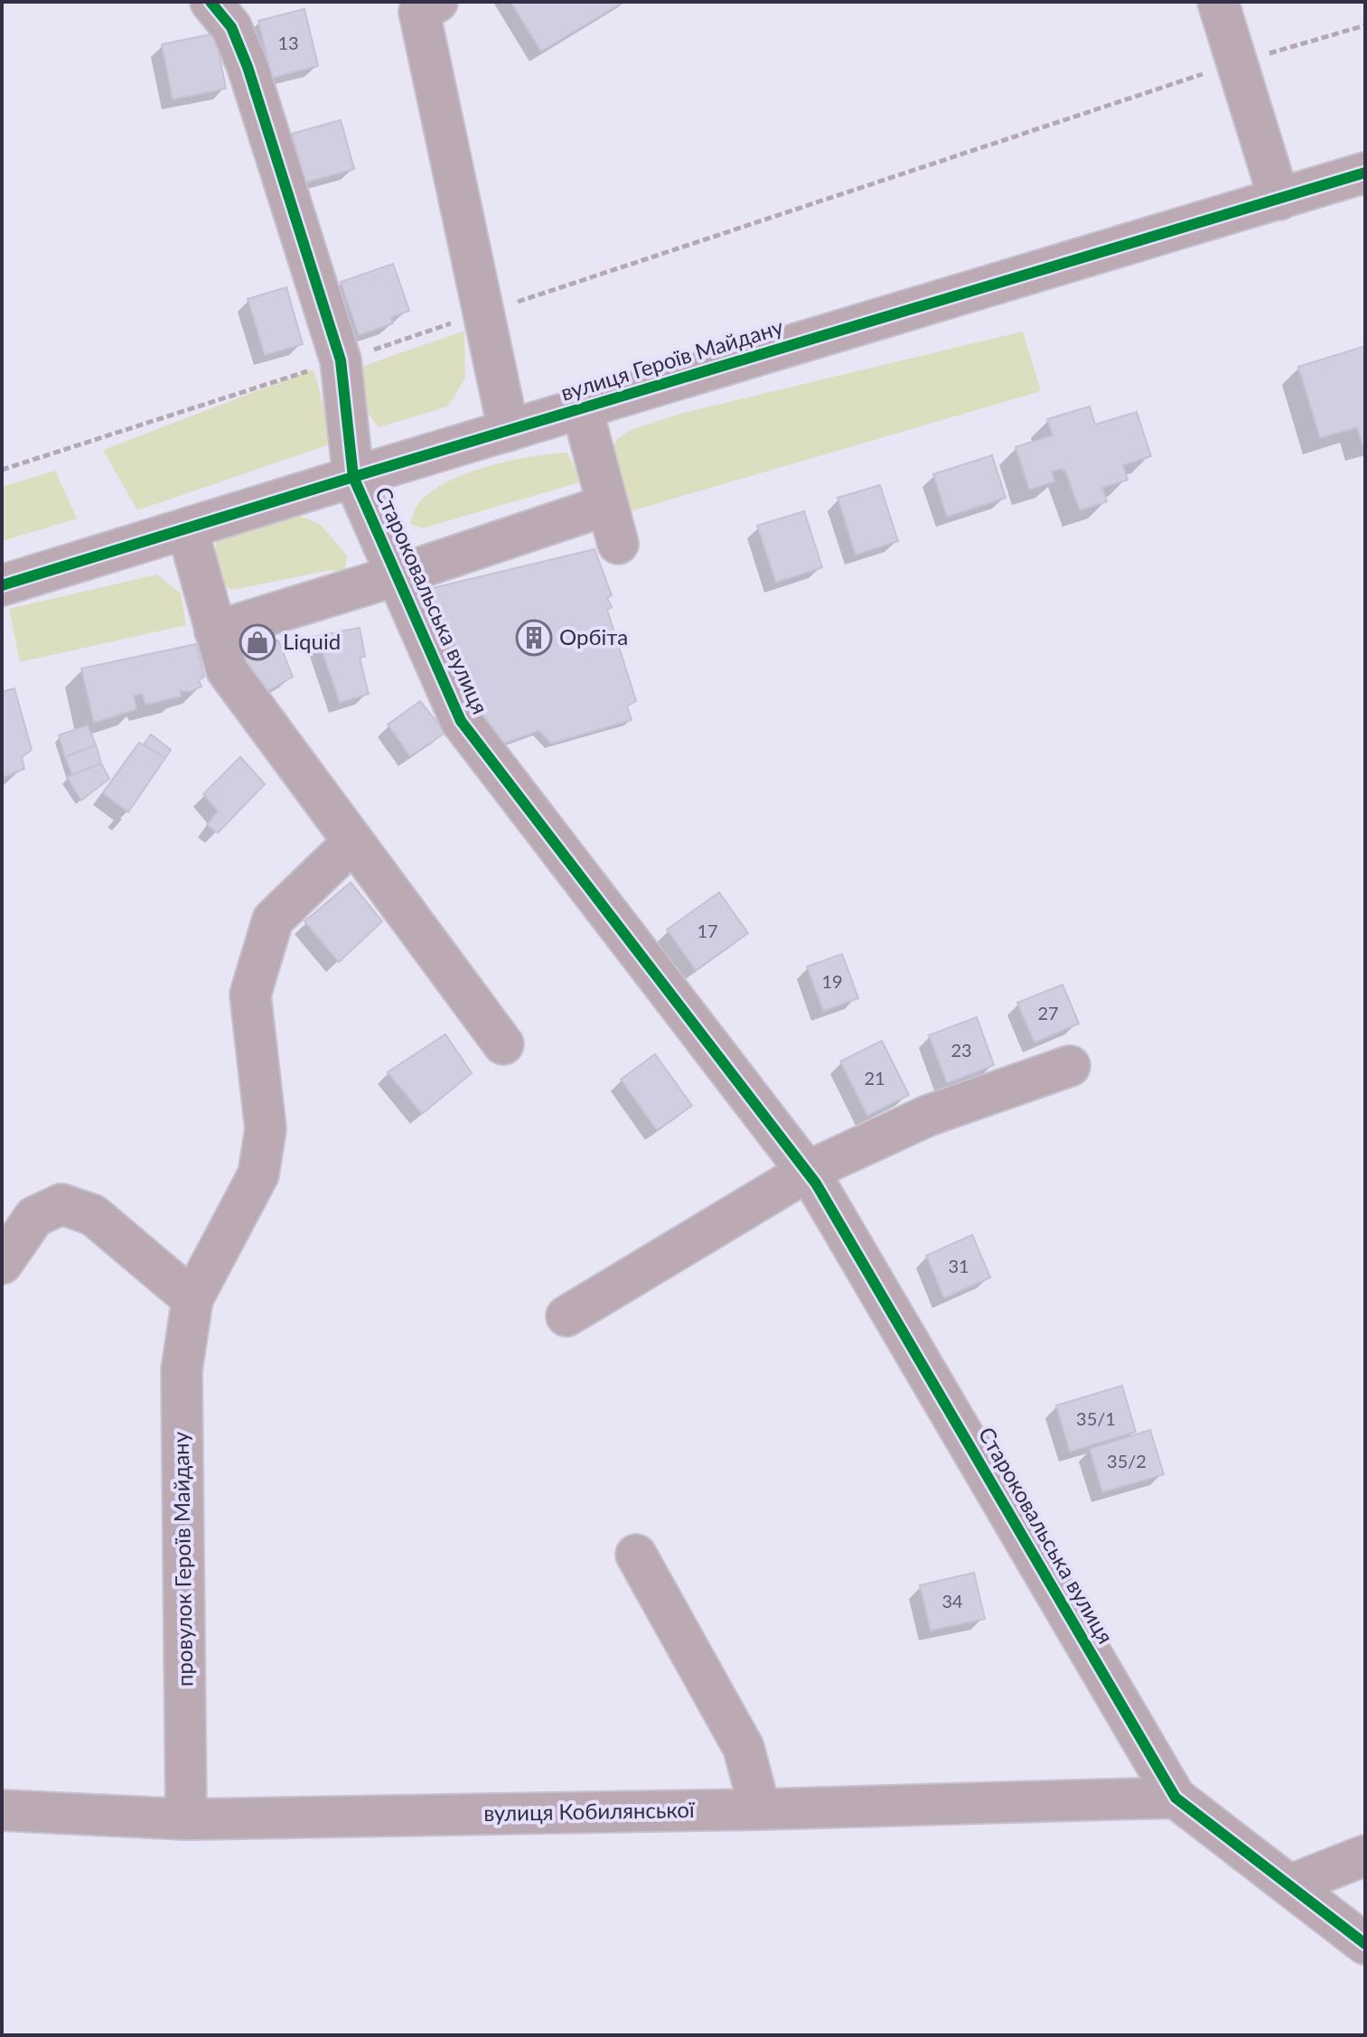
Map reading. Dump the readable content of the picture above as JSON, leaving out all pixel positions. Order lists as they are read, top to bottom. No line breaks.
{"streets":{"street":["вулиця Героїв Майдану","Староковальська вулиця","провулок Героїв Майдану","вулиця Кобилянської"]},"crossings":[["вулиця Героїв Майдану","Староковальська вулиця"],["Староковальська вулиця","вулиця Кобилянської"],["провулок Героїв Майдану","вулиця Кобилянської"]],"places":{"building":["Орбіта"],"shop":["Liquid"]},"house_numbers":["13","17","19","27","23","21","31","35/1","35/2","34"]}
